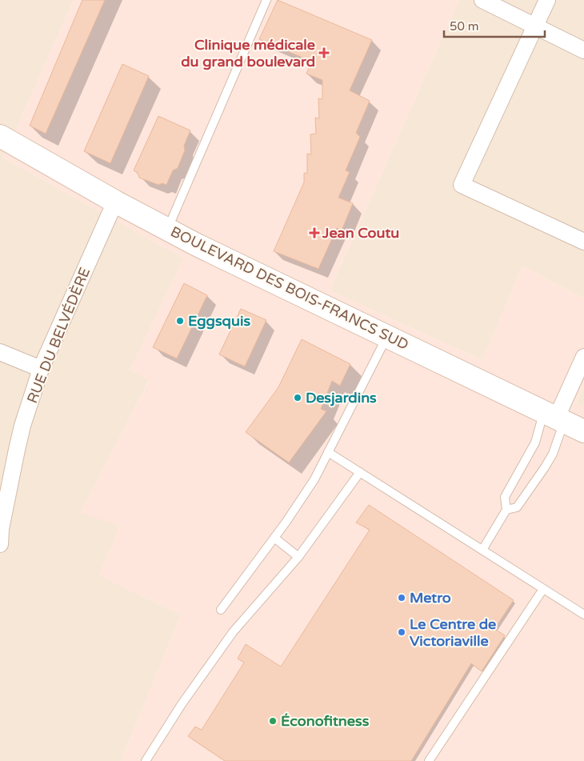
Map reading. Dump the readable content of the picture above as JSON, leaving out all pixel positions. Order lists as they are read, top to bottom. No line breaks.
{"streets":{"street":["BOULEVARD DES BOIS-FRANCS SUD","RUE DU BELVÉDÈRE"]},"crossings":[["BOULEVARD DES BOIS-FRANCS SUD","RUE DU BELVÉDÈRE"]],"places":{"health":["Clinique médicale du grand boulevard","Jean Coutu"],"other":["Eggsquis","Desjardins","Metro","Le Centre de Victoriaville","Éconofitness"]},"scale_bar":"50 m"}
